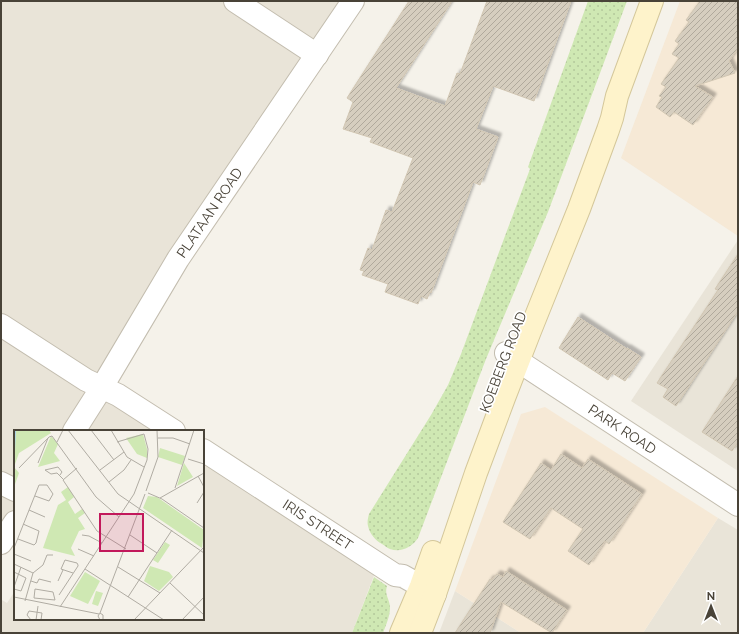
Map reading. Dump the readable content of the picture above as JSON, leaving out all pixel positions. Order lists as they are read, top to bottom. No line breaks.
{"streets":{"main road":["KOEBERG ROAD"],"street":["PLATAAN ROAD","PARK ROAD","IRIS STREET"]},"crossings":[["KOEBERG ROAD","PARK ROAD"],["KOEBERG ROAD","IRIS STREET"]],"north":"top"}
